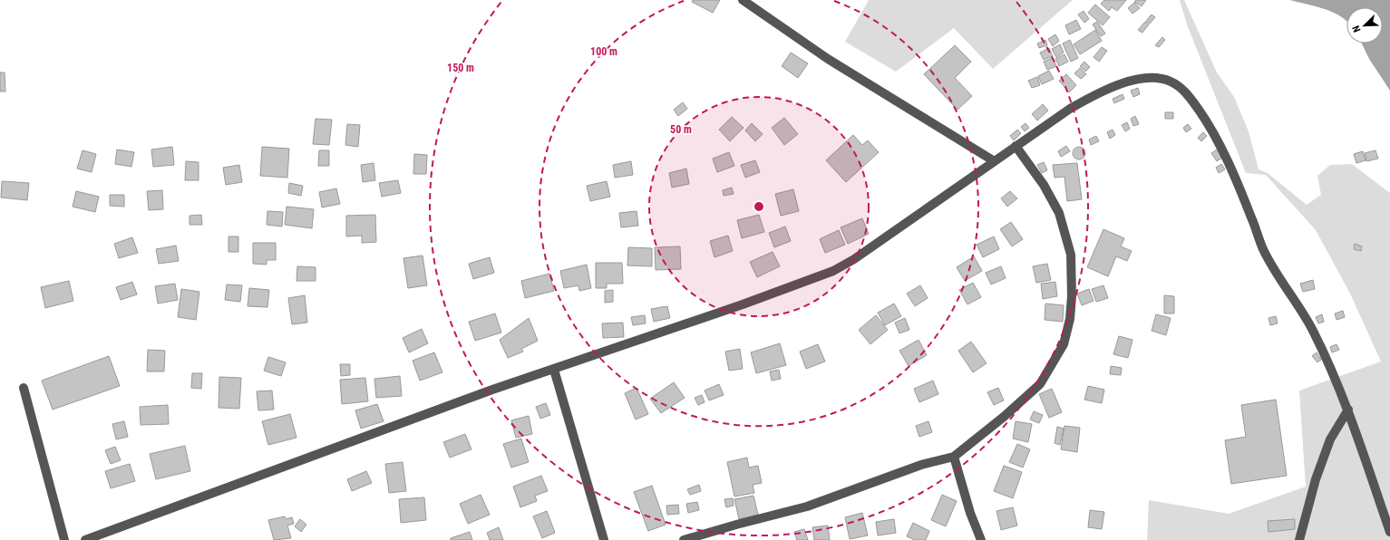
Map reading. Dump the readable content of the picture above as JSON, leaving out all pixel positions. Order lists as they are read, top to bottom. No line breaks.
{"north":"bottom left","rings":["100 m","150 m","50 m"]}
